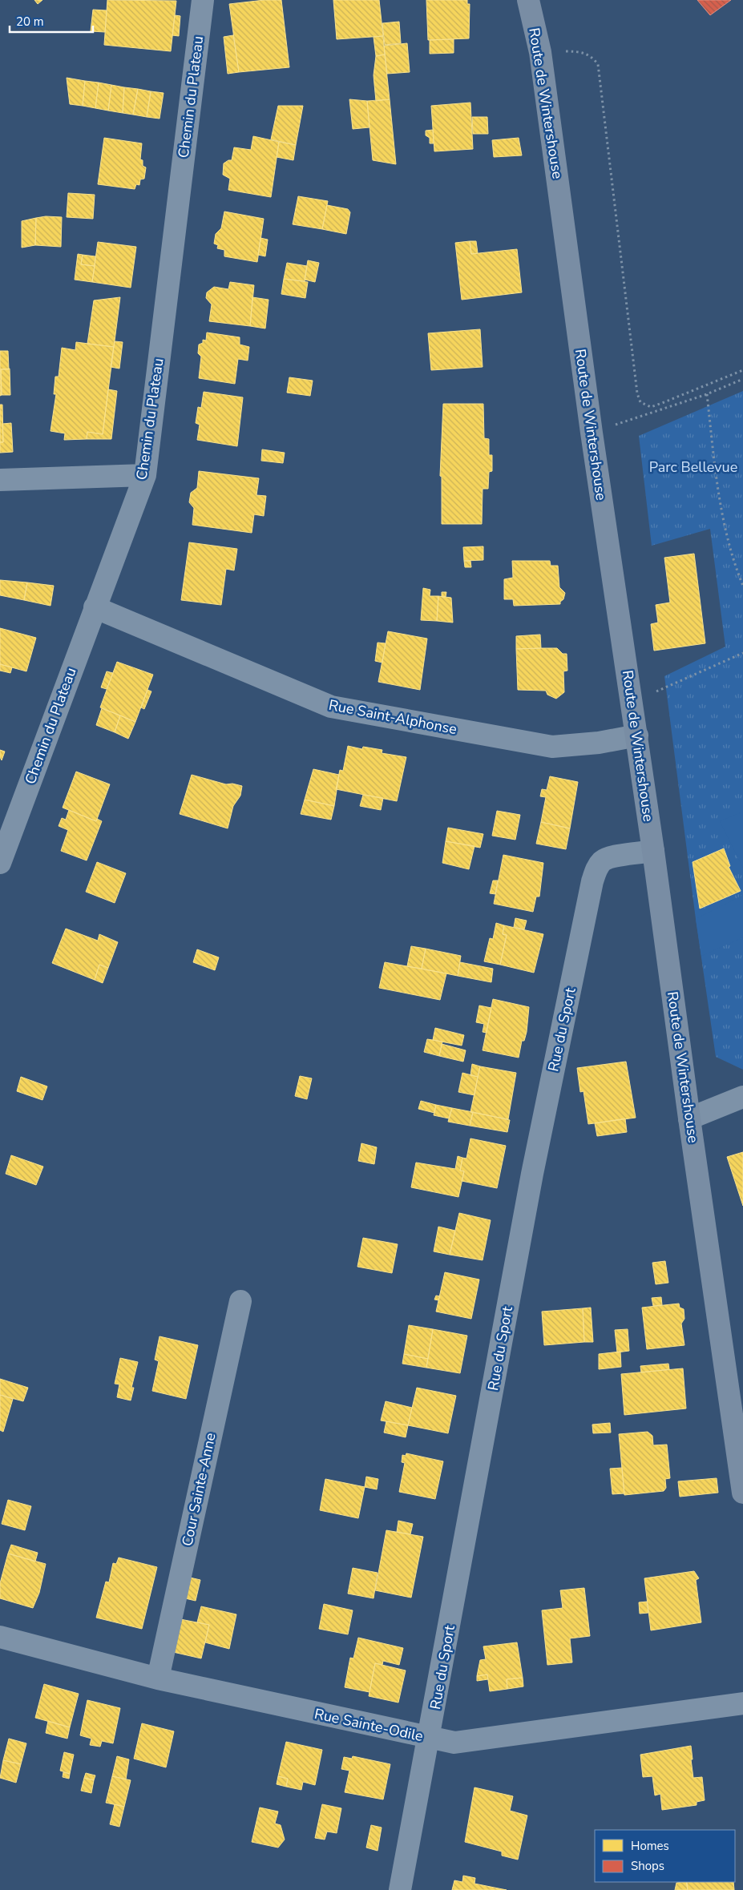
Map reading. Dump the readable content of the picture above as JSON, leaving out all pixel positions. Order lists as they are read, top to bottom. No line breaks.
{"streets":{"street":["Chemin du Plateau","Route de Wintershouse","Rue Saint-Alphonse","Rue du Sport","Cour Sainte-Anne","Rue Sainte-Odile"]},"crossings":[["Chemin du Plateau","Rue Saint-Alphonse"],["Route de Wintershouse","Rue Saint-Alphonse"],["Route de Wintershouse","Rue du Sport"],["Rue du Sport","Rue Sainte-Odile"],["Cour Sainte-Anne","Rue Sainte-Odile"]],"parks":["Parc Bellevue"],"legend":["Homes","Shops"],"scale_bar":"20 m"}
